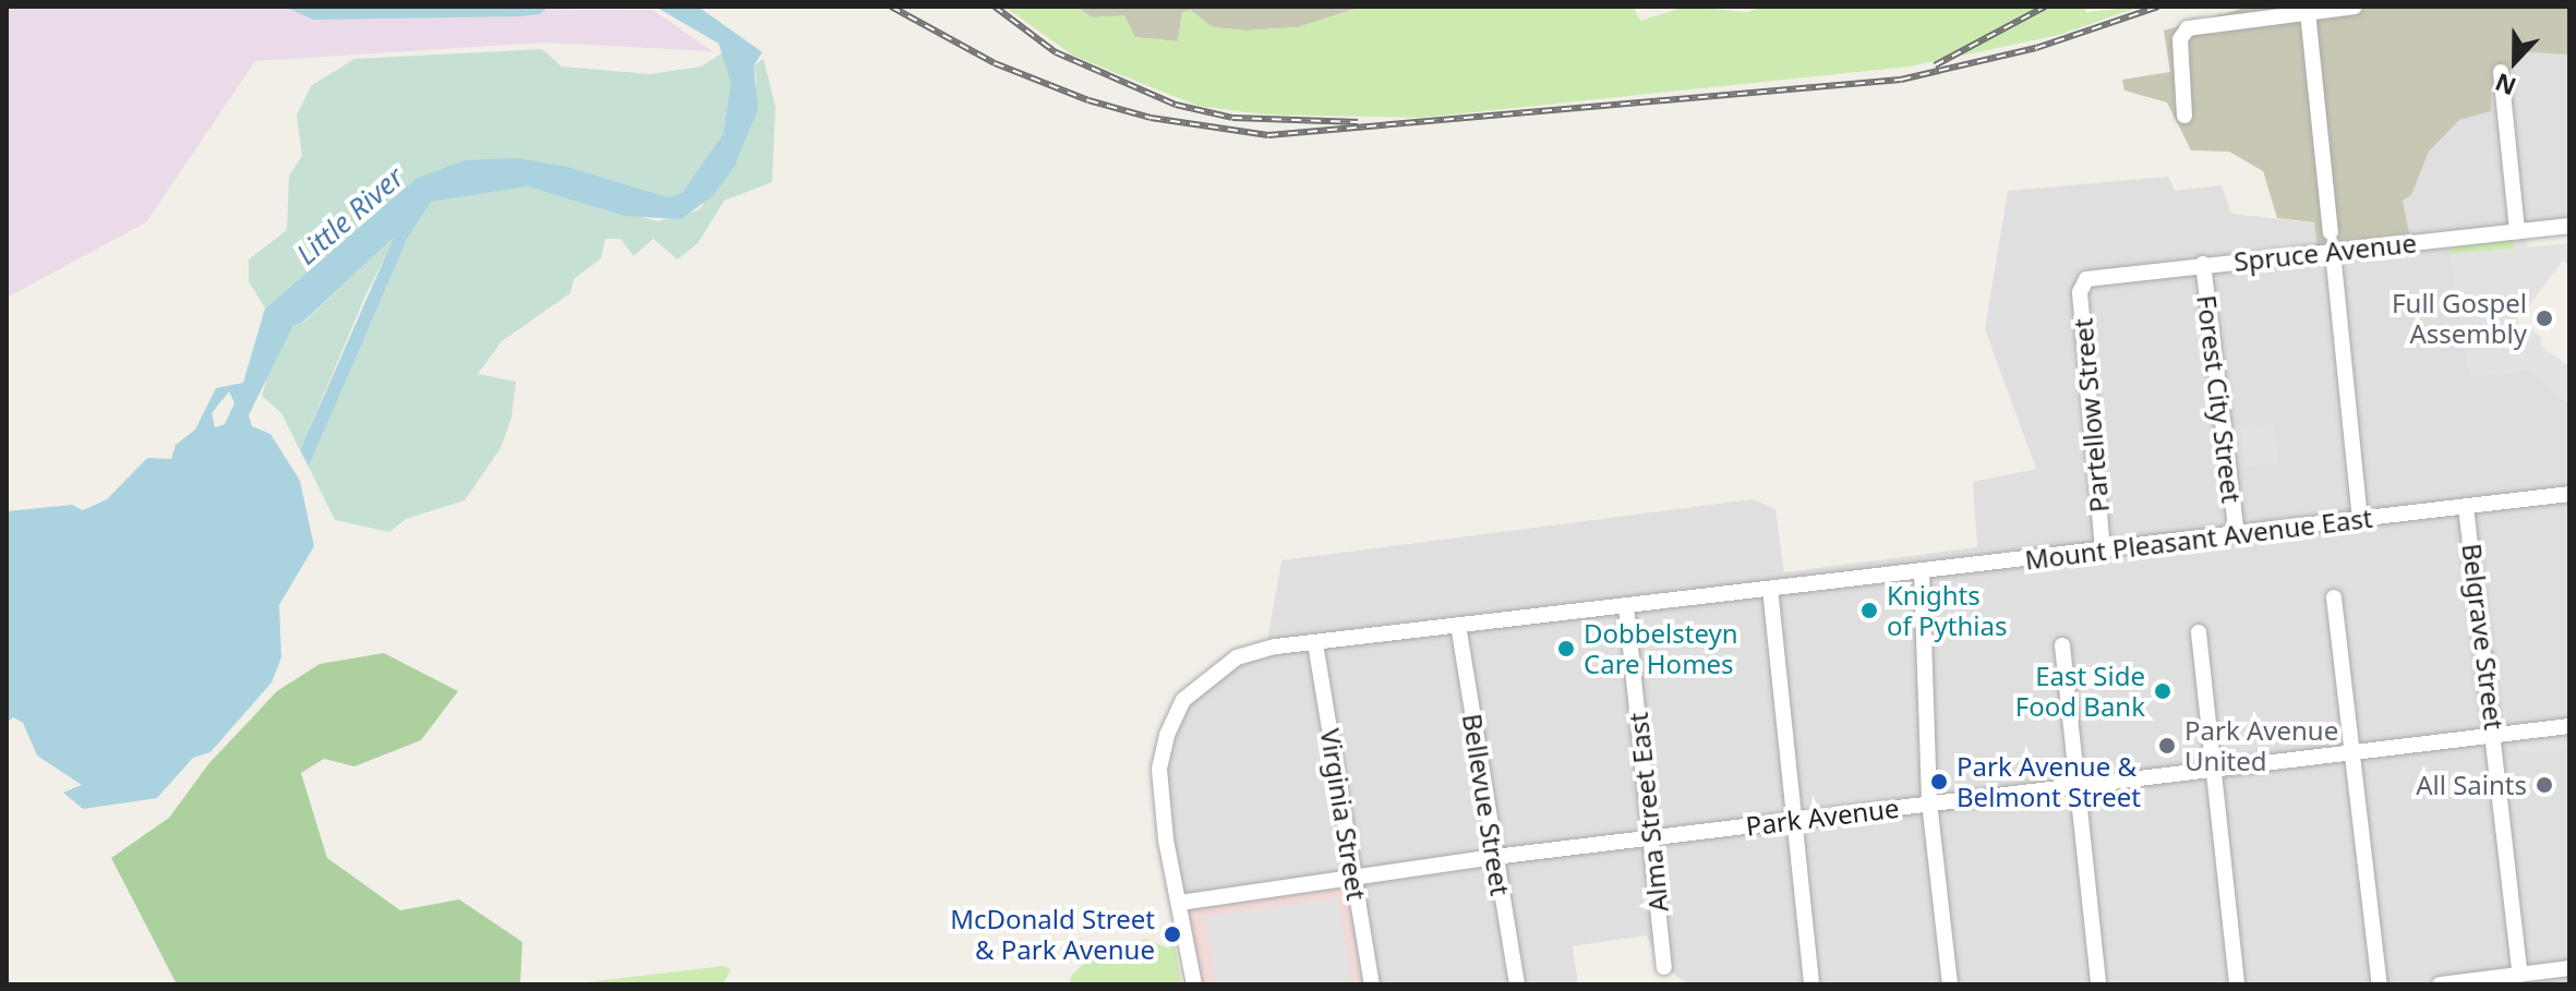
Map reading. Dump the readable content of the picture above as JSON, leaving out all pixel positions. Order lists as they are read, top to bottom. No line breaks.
{"streets":{"street":["Spruce Avenue","Forest City Street","Partellow Street","Mount Pleasant Avenue East","Belgrave Street","Bellevue Street","Alma Street East","Virginia Street","Park Avenue"]},"crossings":[["Spruce Avenue","Forest City Street"],["Spruce Avenue","Partellow Street"],["Forest City Street","Mount Pleasant Avenue East"],["Partellow Street","Mount Pleasant Avenue East"],["Mount Pleasant Avenue East","Belgrave Street"],["Mount Pleasant Avenue East","Bellevue Street"],["Mount Pleasant Avenue East","Alma Street East"],["Mount Pleasant Avenue East","Virginia Street"],["Mount Pleasant Avenue East","Park Avenue"],["Belgrave Street","Park Avenue"],["Bellevue Street","Park Avenue"],["Alma Street East","Park Avenue"],["Virginia Street","Park Avenue"]],"water":["Little River"],"places":["Full Gospel Assembly","Knights of Pythias","Dobbelsteyn Care Homes","East Side Food Bank","Park Avenue United","Park Avenue & Belmont Street","All Saints","McDonald Street & Park Avenue"],"north":"bottom"}
